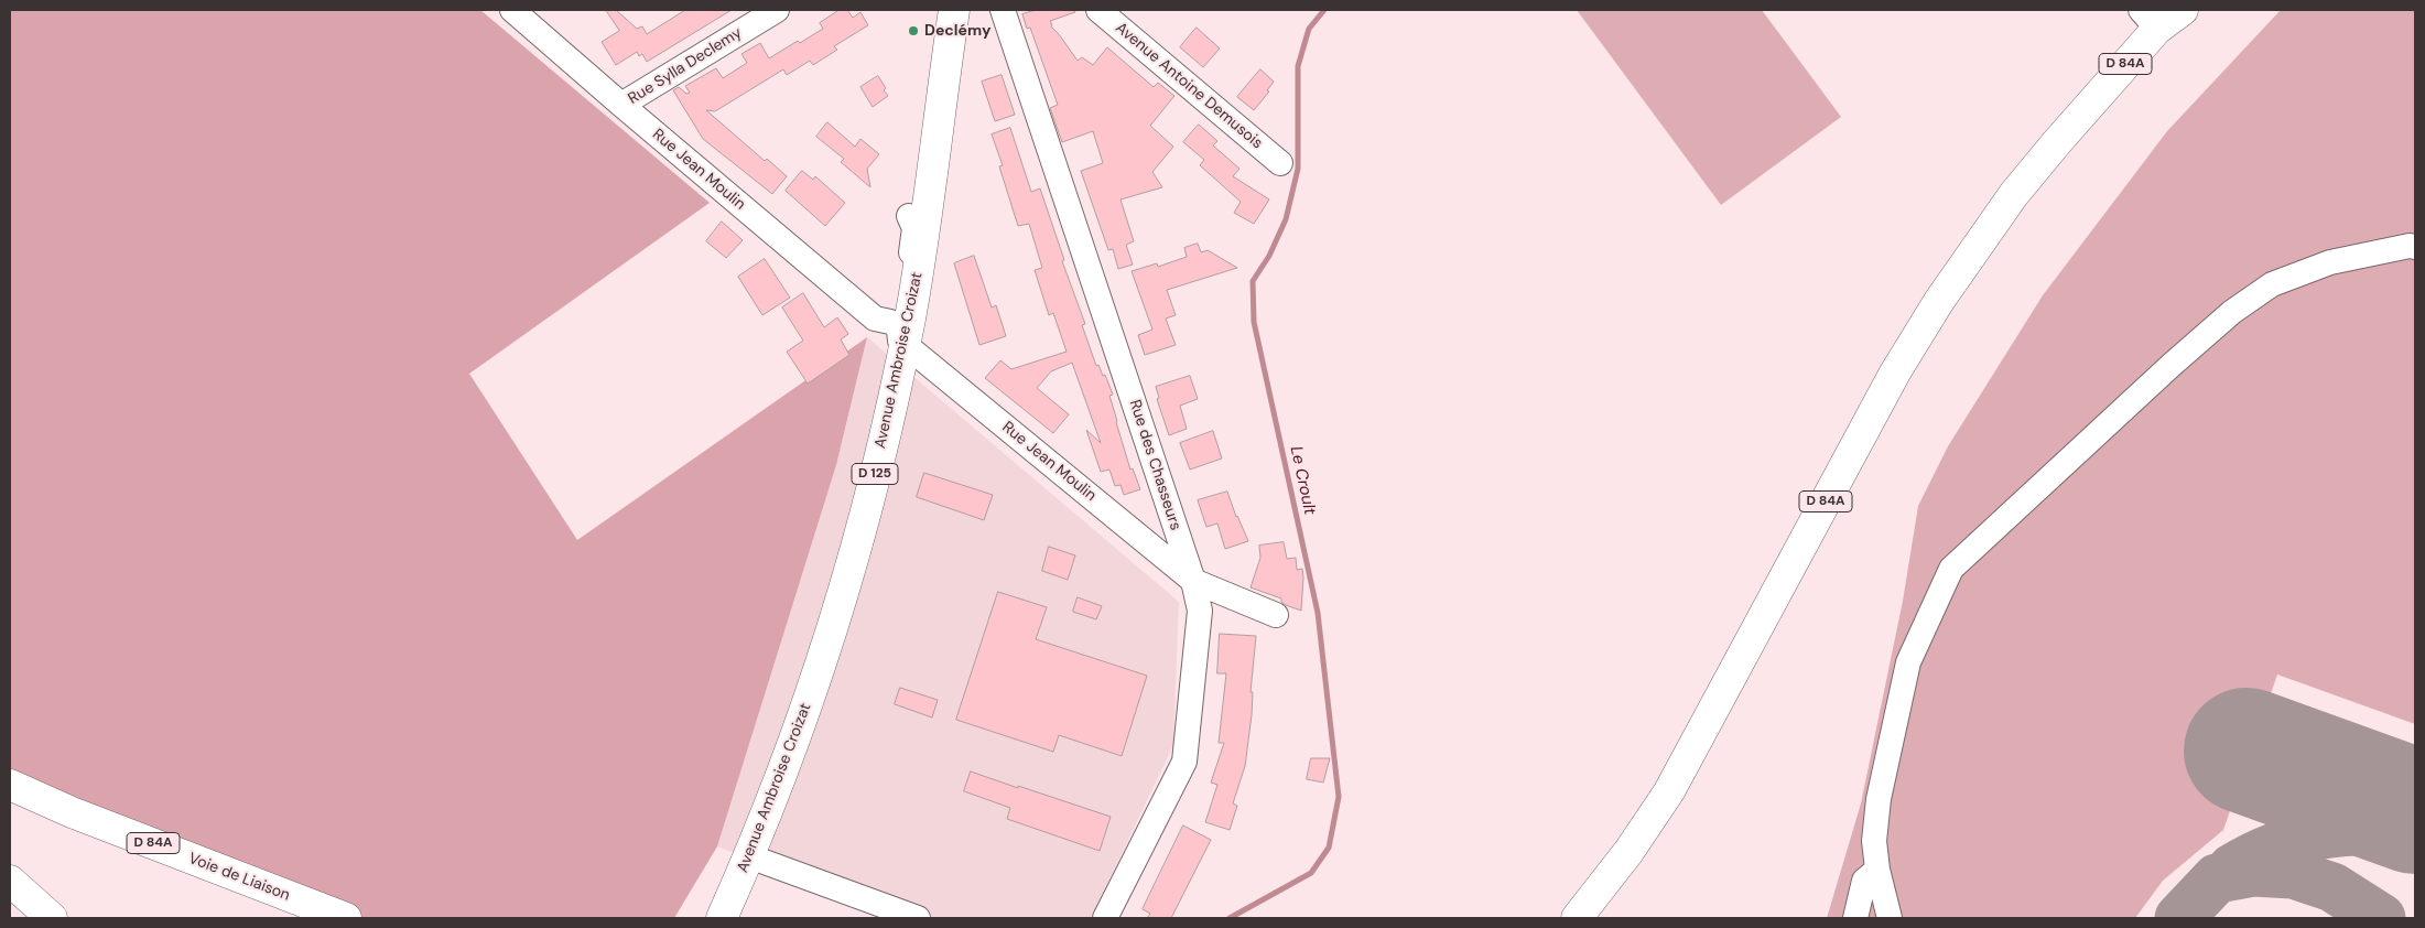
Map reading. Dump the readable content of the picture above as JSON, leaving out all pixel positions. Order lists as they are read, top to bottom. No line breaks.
{"streets":{"main road":["D 84A","Avenue Ambroise Croizat","D 125","Voie de Liaison"],"street":["Rue Sylla Declemy","Avenue Antoine Demusois","Rue Jean Moulin","Rue des Chasseurs"]},"crossings":[["Rue Sylla Declemy","Rue Jean Moulin"],["Rue Jean Moulin","Avenue Ambroise Croizat"],["Rue Jean Moulin","Rue des Chasseurs"]],"water":["Le Croult"],"places":["Declémy"]}
